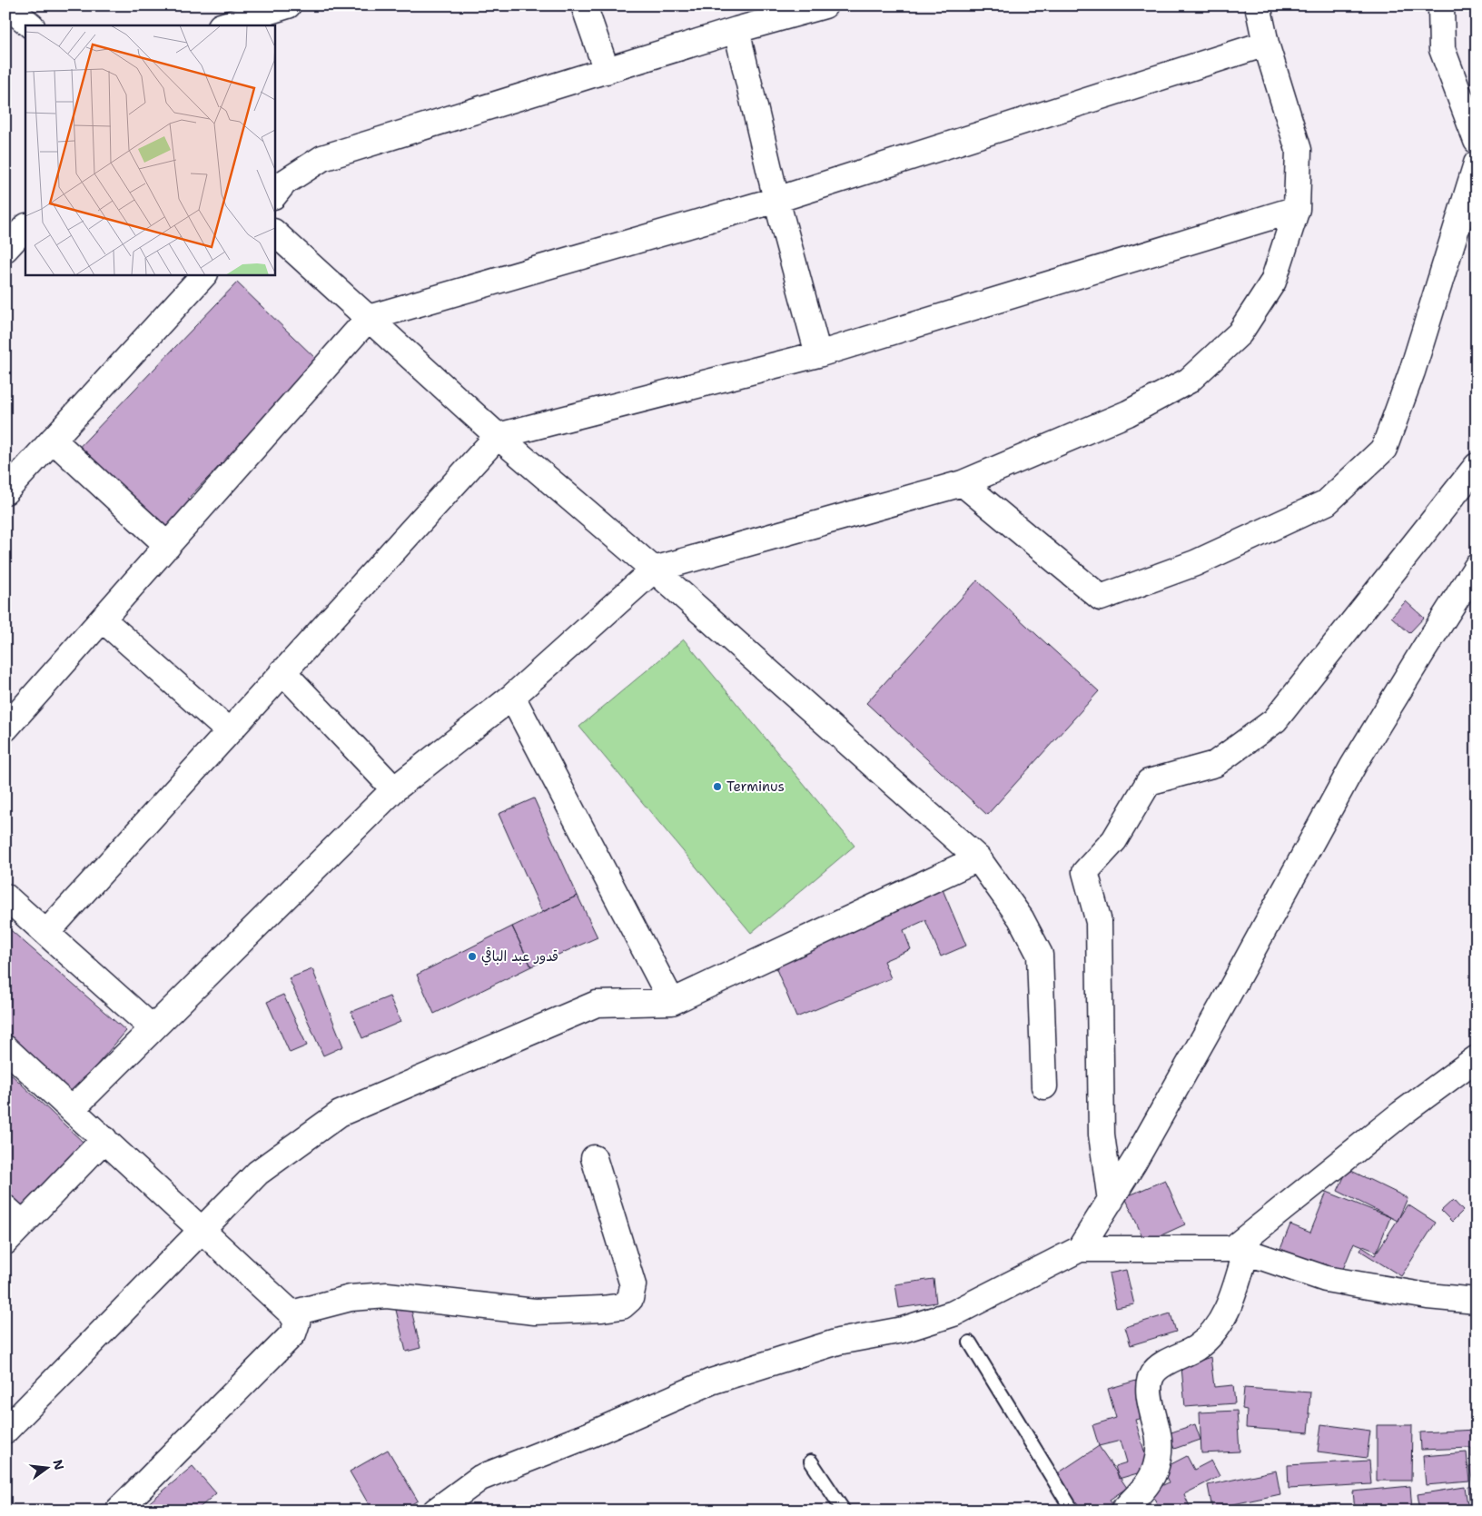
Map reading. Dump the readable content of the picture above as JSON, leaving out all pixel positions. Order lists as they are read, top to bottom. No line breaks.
{"places":["Terminus","قدور عبد الباقي"],"north":"right"}
